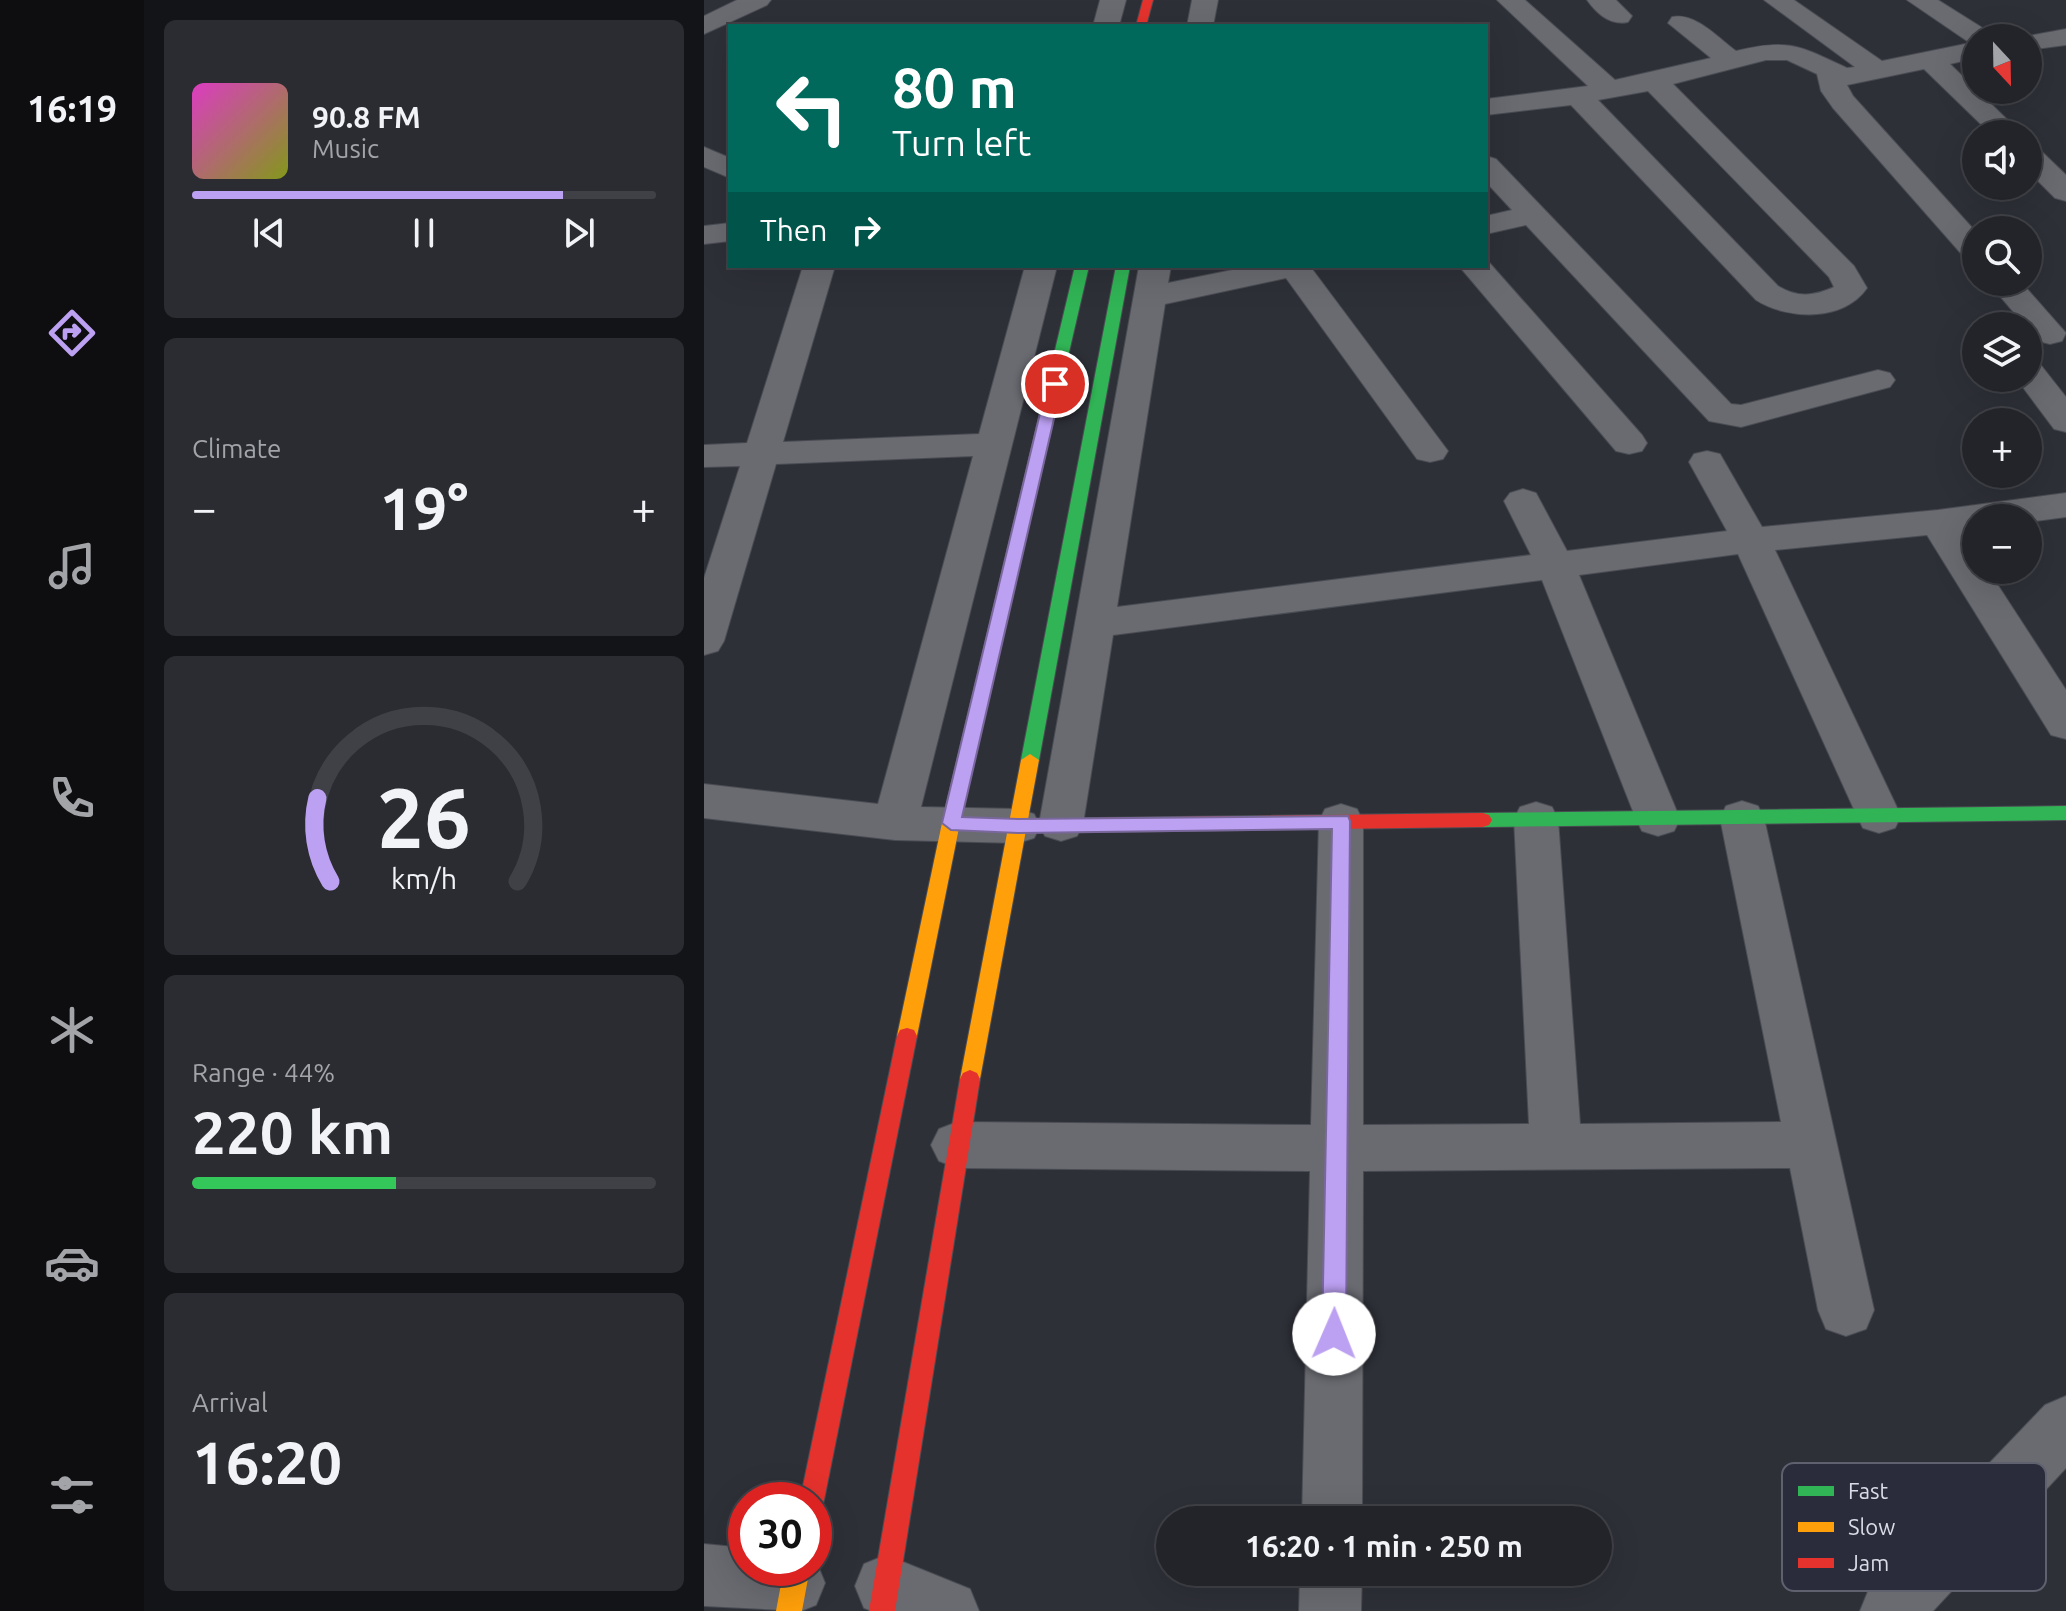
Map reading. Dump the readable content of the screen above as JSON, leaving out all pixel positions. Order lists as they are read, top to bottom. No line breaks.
{"legend":["Fast","Slow","Jam"],"north":"bottom","page":{"tabs":"16:19","map_buttons":["+","−"],"turn":["80 m","Turn left"],"song":["90.8 FM","Music"],"then":"Then","tile":["Climate",["Range · 44%","220 km"],["Arrival","16:20"]],"heat":["−","19°","+"],"limit":"30","trip":"16:20 · 1 min · 250 m","gauge":["26","km/h"]}}
